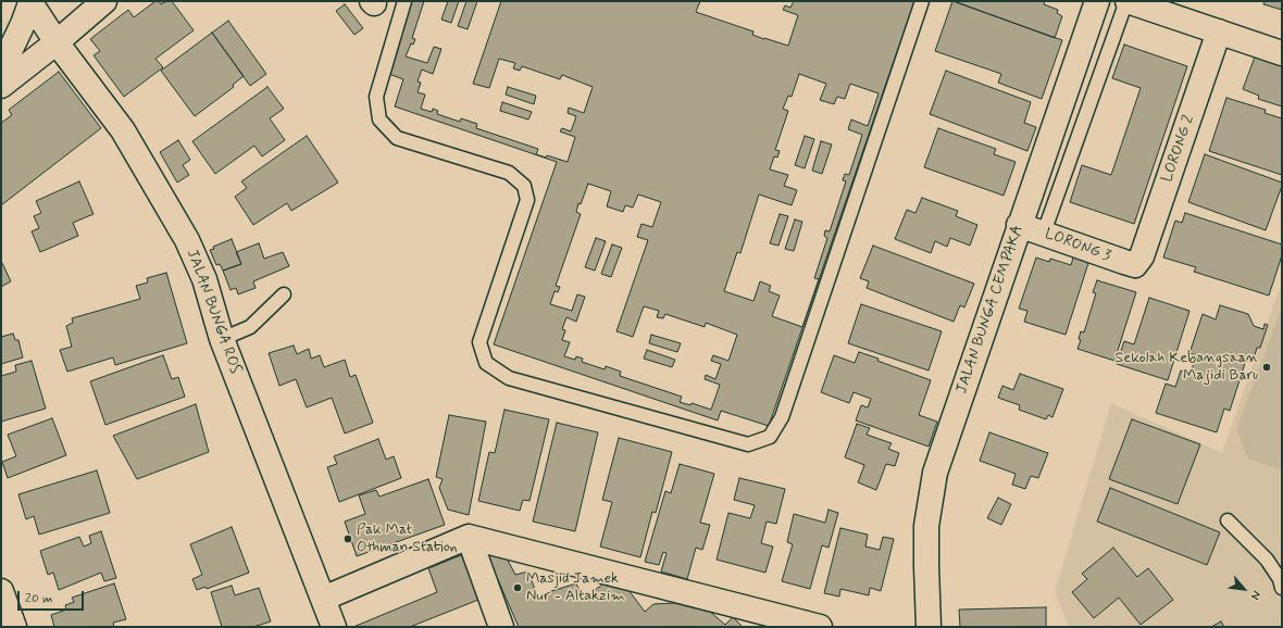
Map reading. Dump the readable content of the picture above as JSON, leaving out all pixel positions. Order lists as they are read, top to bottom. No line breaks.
{"streets":{"street":["LORONG 2","LORONG 3","JALAN BUNGA CEMPAKA","JALAN BUNGA ROS"]},"crossings":[["LORONG 2","LORONG 3"],["LORONG 3","JALAN BUNGA CEMPAKA"]],"places":["Sekolah Kebangsaan Majidi Baru","Pak Mat Othman Station","Masjid Jamek Nur - Altakzim"],"scale_bar":"20 m","north":"bottom right"}
